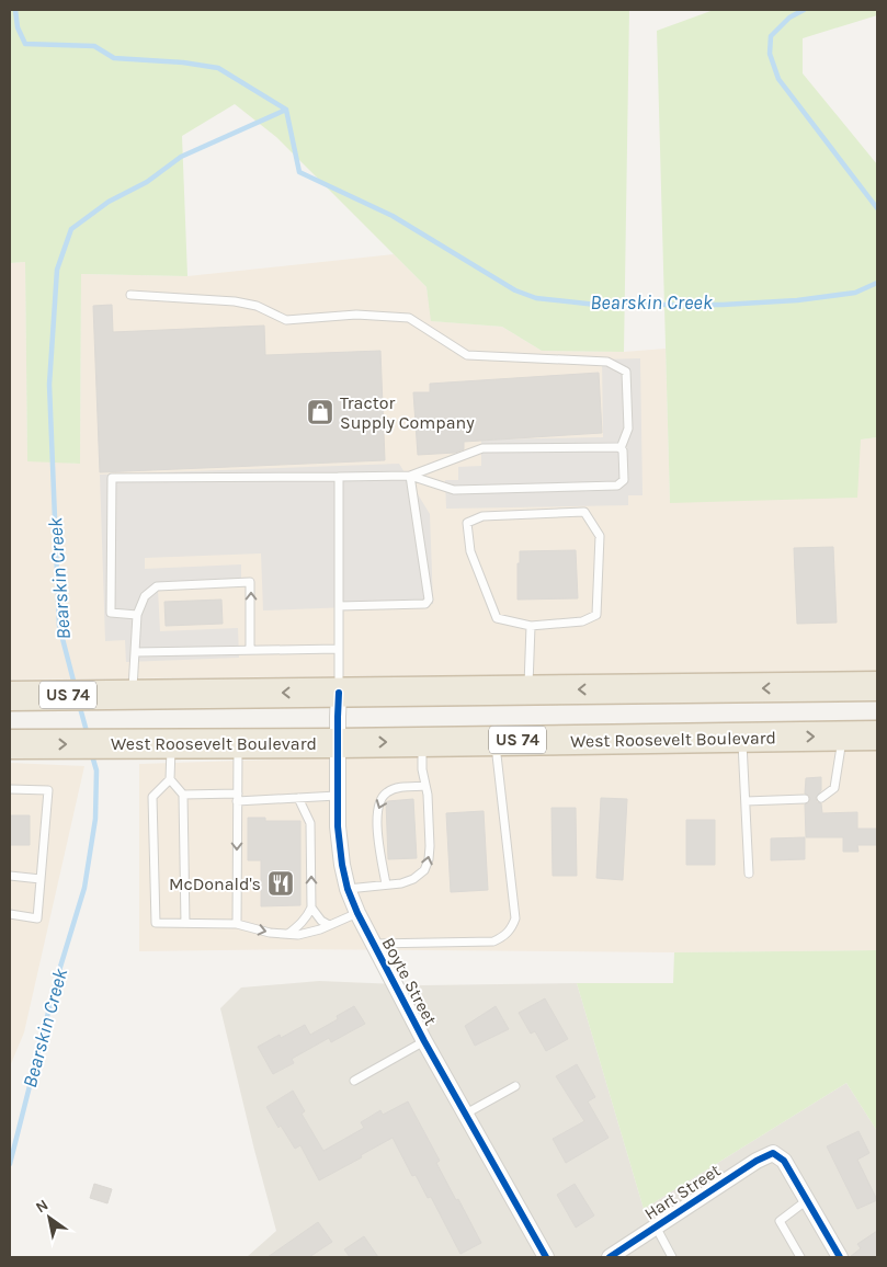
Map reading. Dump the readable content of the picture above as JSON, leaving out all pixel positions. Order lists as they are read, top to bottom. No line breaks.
{"streets":{"highway":["US 74","West Roosevelt Boulevard"],"street":["Boyte Street","Hart Street"]},"crossings":[["US 74","Boyte Street"],["West Roosevelt Boulevard","Boyte Street"]],"water":["Bearskin Creek"],"places":{"shop":["Tractor Supply Company"],"restaurant":["McDonald's"]},"north":"top left"}
